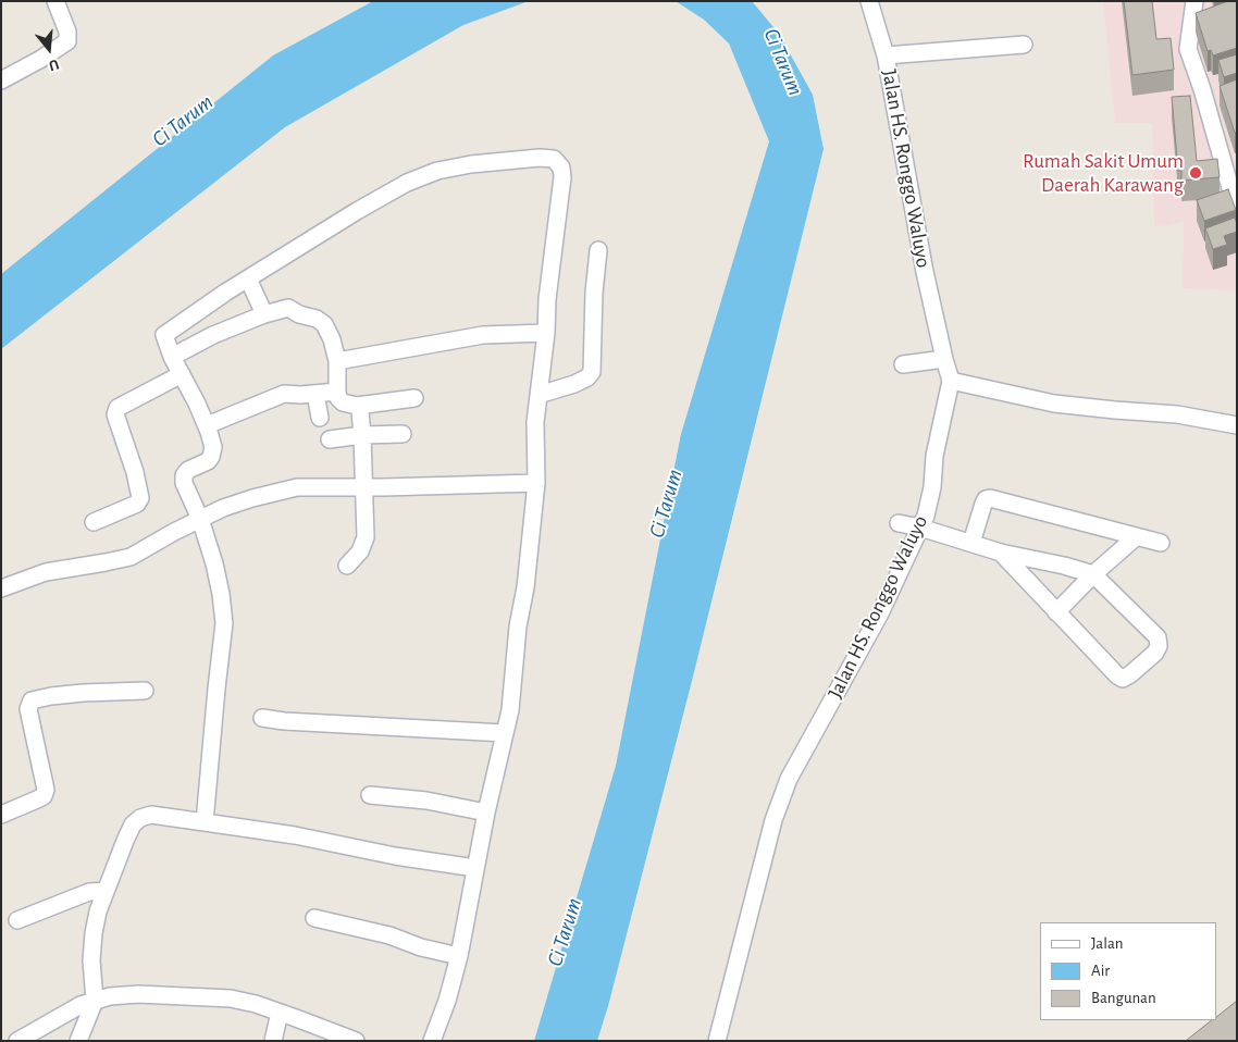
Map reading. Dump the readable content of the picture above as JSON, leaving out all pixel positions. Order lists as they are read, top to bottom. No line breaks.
{"streets":{"street":["Jalan HS. Ronggo Waluyo"]},"water":["Ci Tarum"],"places":["Rumah Sakit Umum Daerah Karawang"],"legend":["Jalan","Air","Bangunan"],"north":"bottom"}
